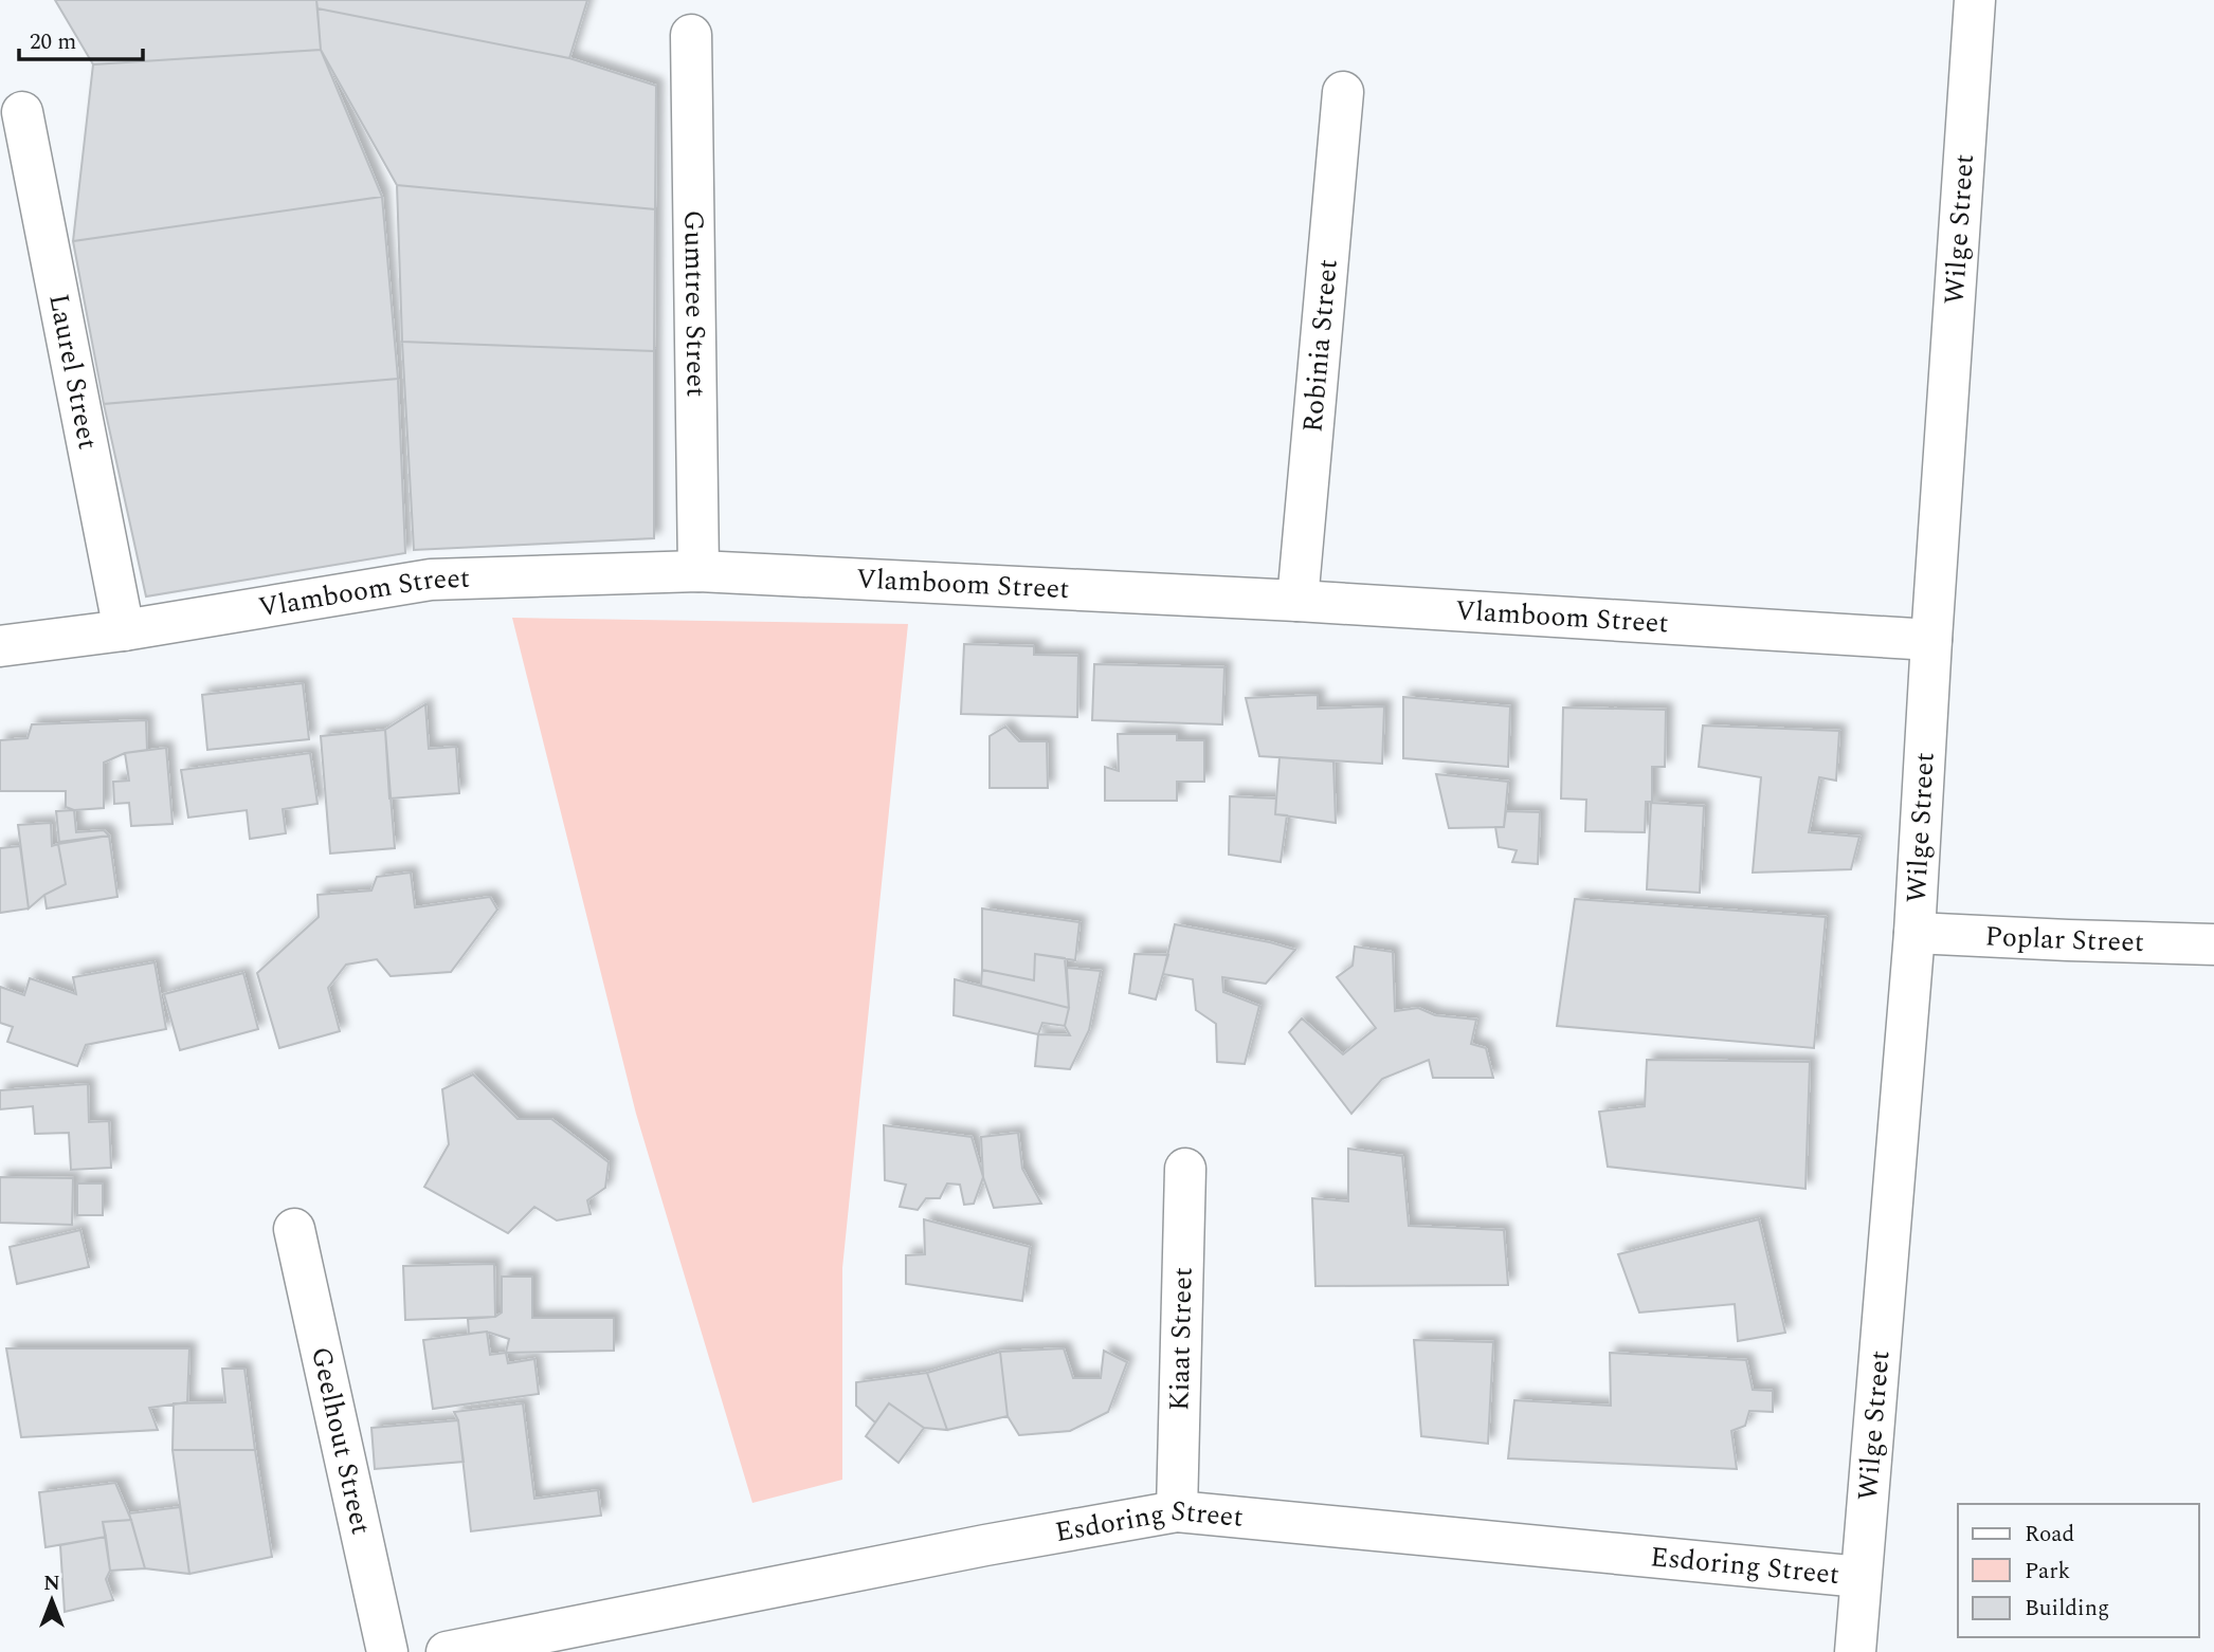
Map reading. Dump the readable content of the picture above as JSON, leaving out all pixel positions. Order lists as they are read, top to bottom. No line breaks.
{"streets":{"street":["Wilge Street","Gumtree Street","Robinia Street","Laurel Street","Vlamboom Street","Poplar Street","Kiaat Street","Geelhout Street","Esdoring Street"]},"crossings":[["Wilge Street","Vlamboom Street"],["Wilge Street","Poplar Street"],["Wilge Street","Esdoring Street"],["Gumtree Street","Vlamboom Street"],["Robinia Street","Vlamboom Street"],["Laurel Street","Vlamboom Street"],["Kiaat Street","Esdoring Street"]],"legend":["Road","Park","Building"],"scale_bar":"20 m","north":"top"}
